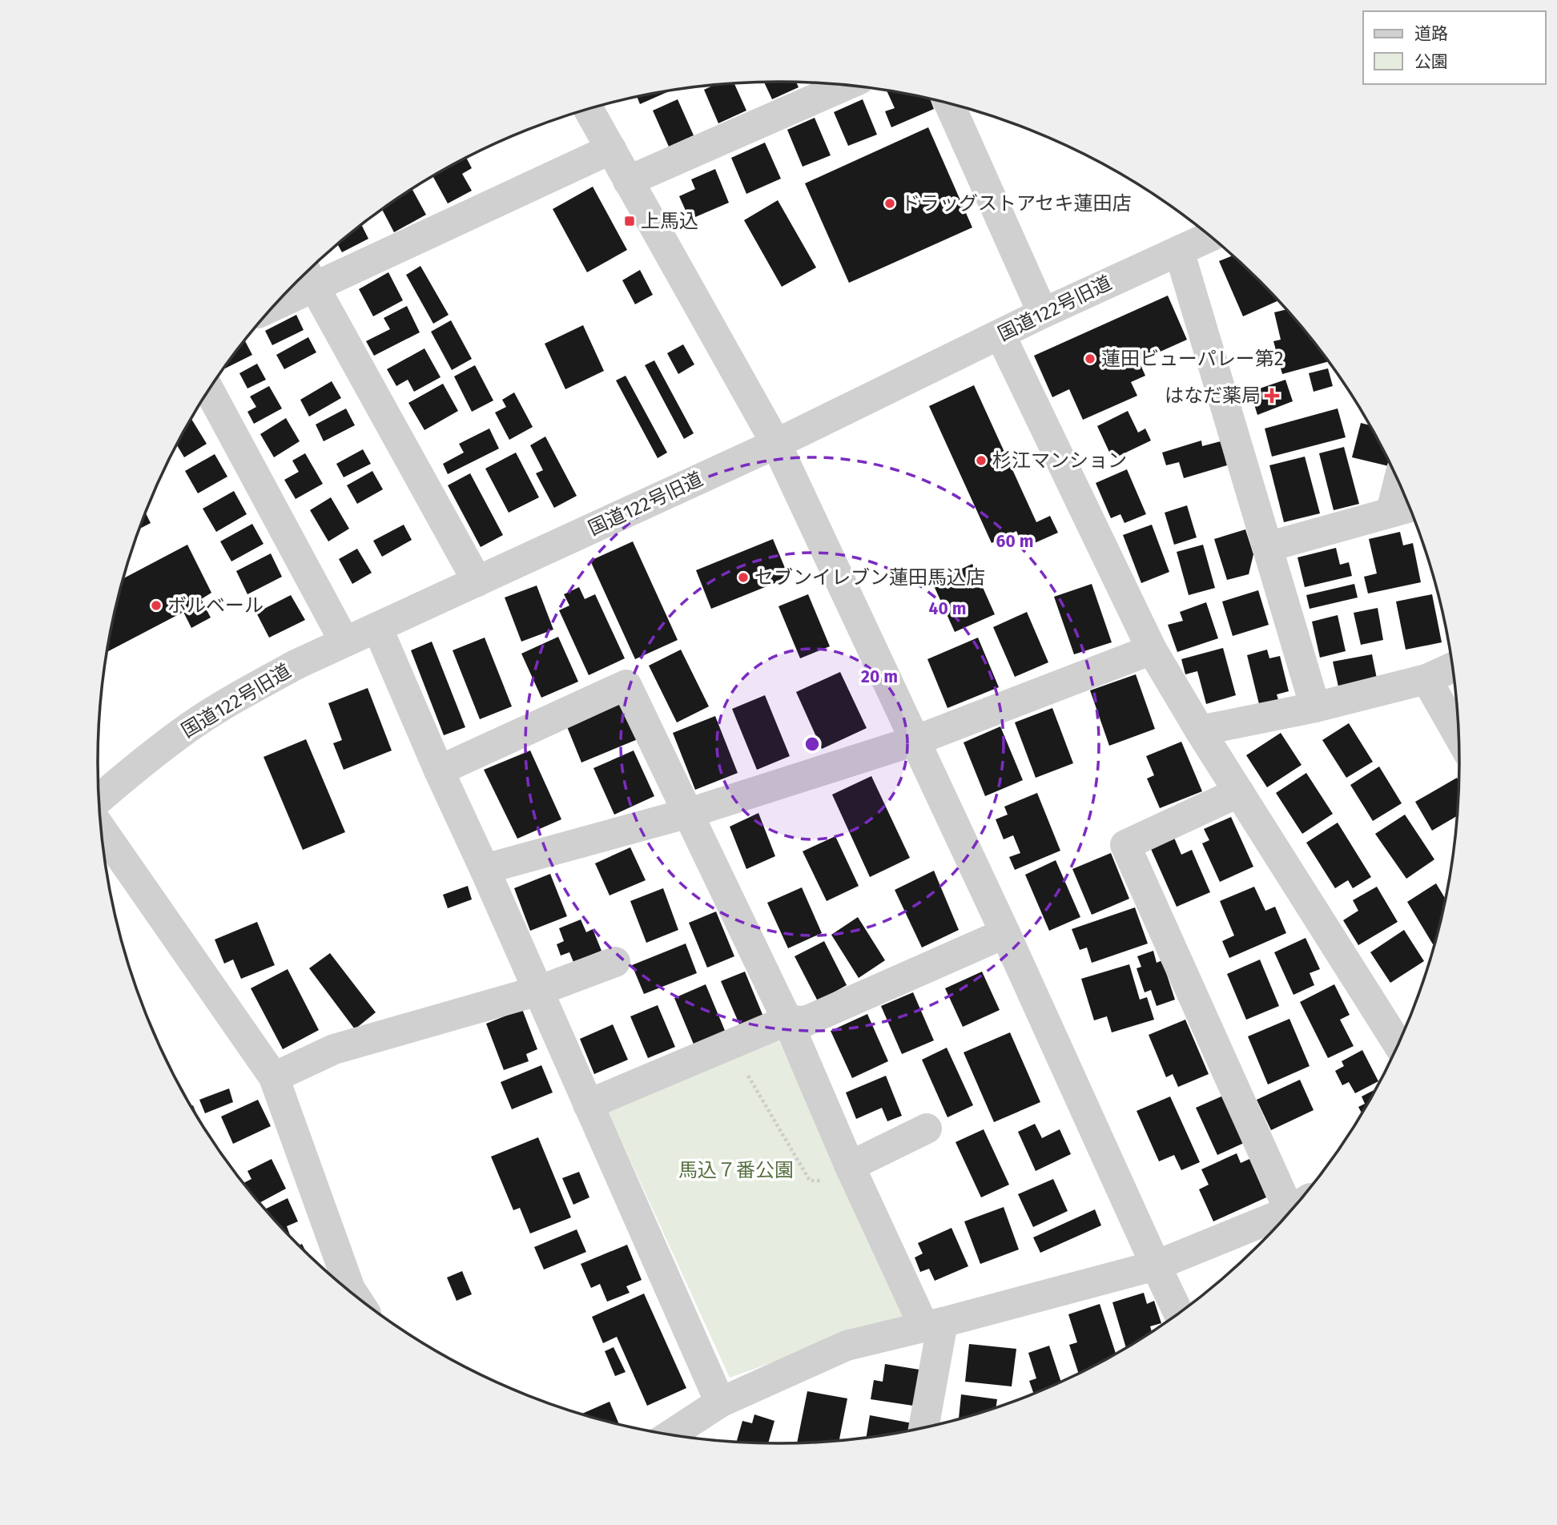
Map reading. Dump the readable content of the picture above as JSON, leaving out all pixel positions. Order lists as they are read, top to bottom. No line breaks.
{"streets":{"street":["国道122号旧道"]},"parks":["馬込７番公園"],"places":{"other":["ドラッグストアセキ蓮田店","蓮田ビューパレー第2","杉江マンション","セブンイレブン蓮田馬込店","ボルベール"],"transit":["上馬込"],"health":["はなだ薬局"]},"legend":["道路","公園"],"rings":["60 m","40 m","20 m"]}
